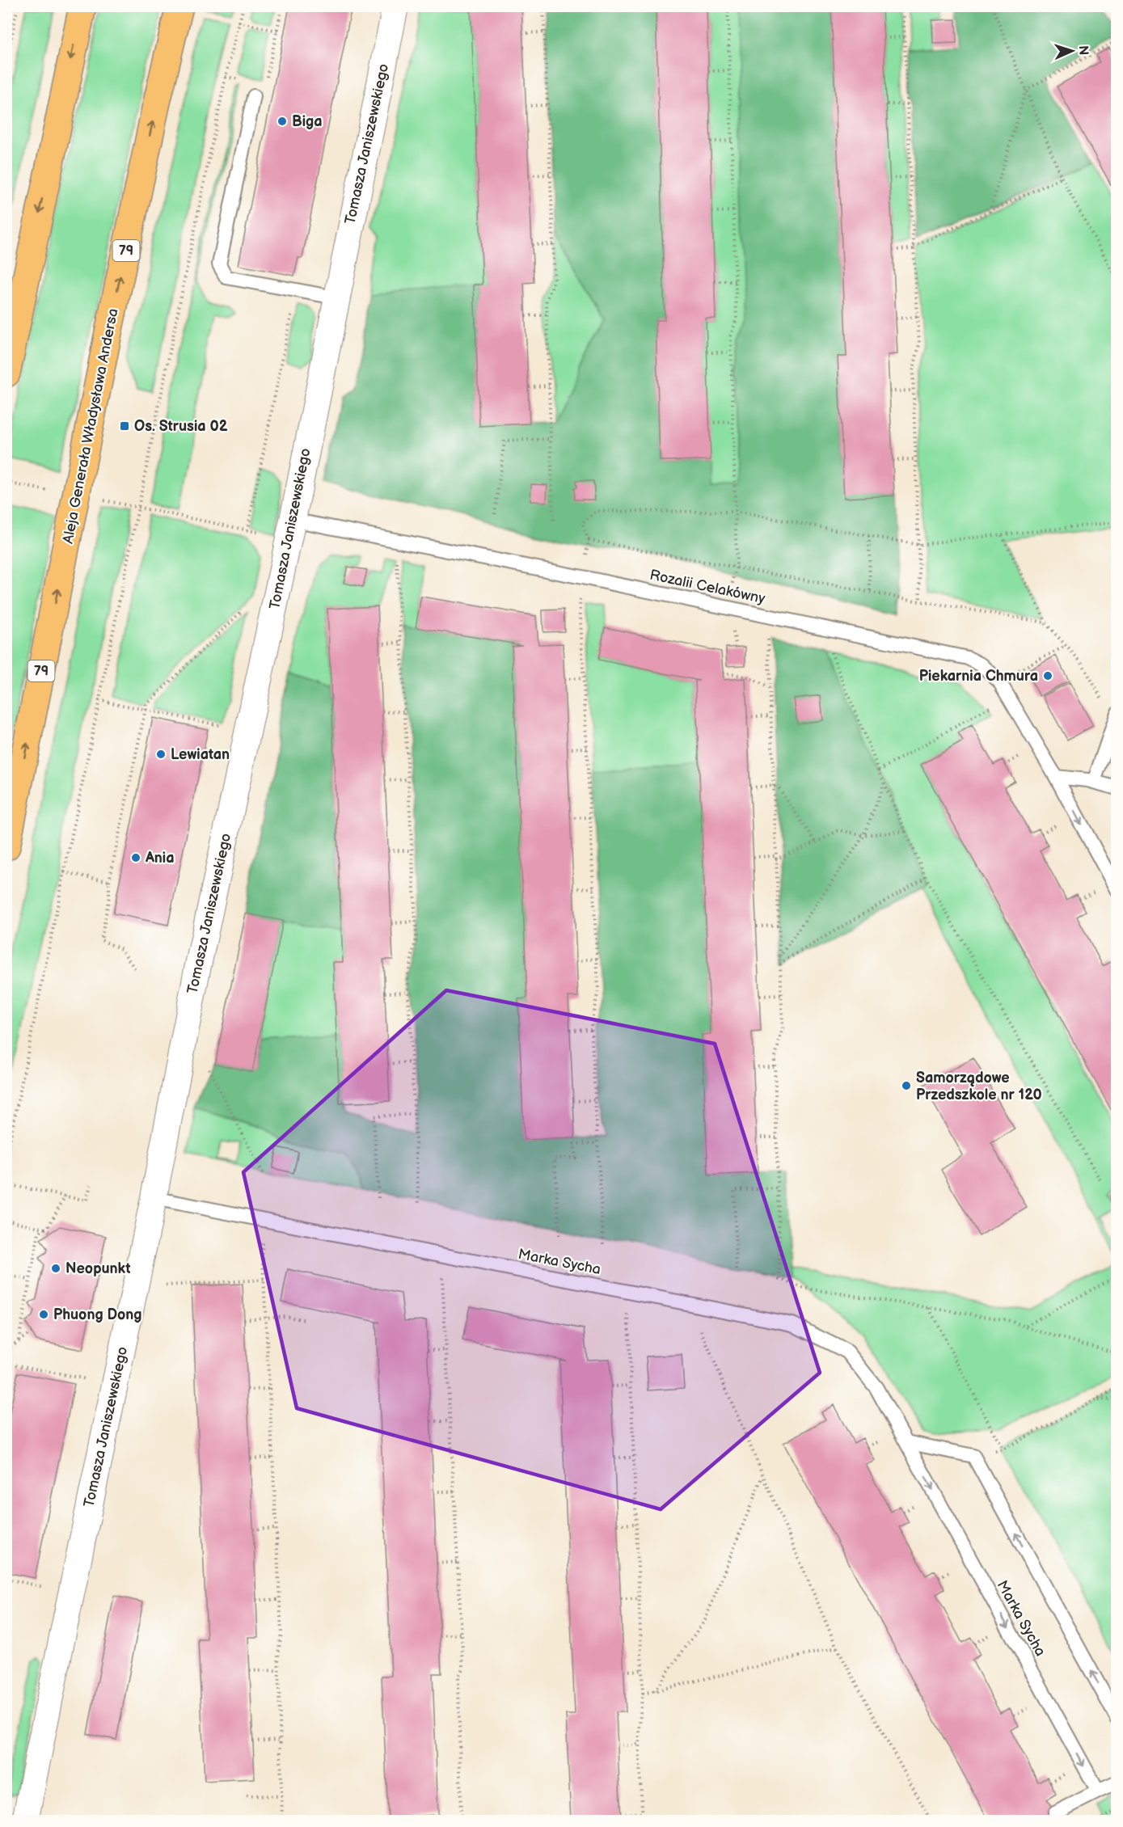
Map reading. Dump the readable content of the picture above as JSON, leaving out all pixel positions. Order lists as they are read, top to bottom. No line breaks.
{"streets":{"main road":["79","Aleja Generała Władysława Andersa"],"street":["Tomasza Janiszewskiego"],"lane":["Rozalii Celakówny","Marka Sycha"]},"crossings":[["Tomasza Janiszewskiego","Rozalii Celakówny"],["Tomasza Janiszewskiego","Marka Sycha"]],"places":{"other":["Biga","Piekarnia Chmura","Lewiatan","Ania","Samorządowe Przedszkole nr 120","Neopunkt","Phuong Dong"],"transit":["Os. Strusia 02"]},"north":"right"}
